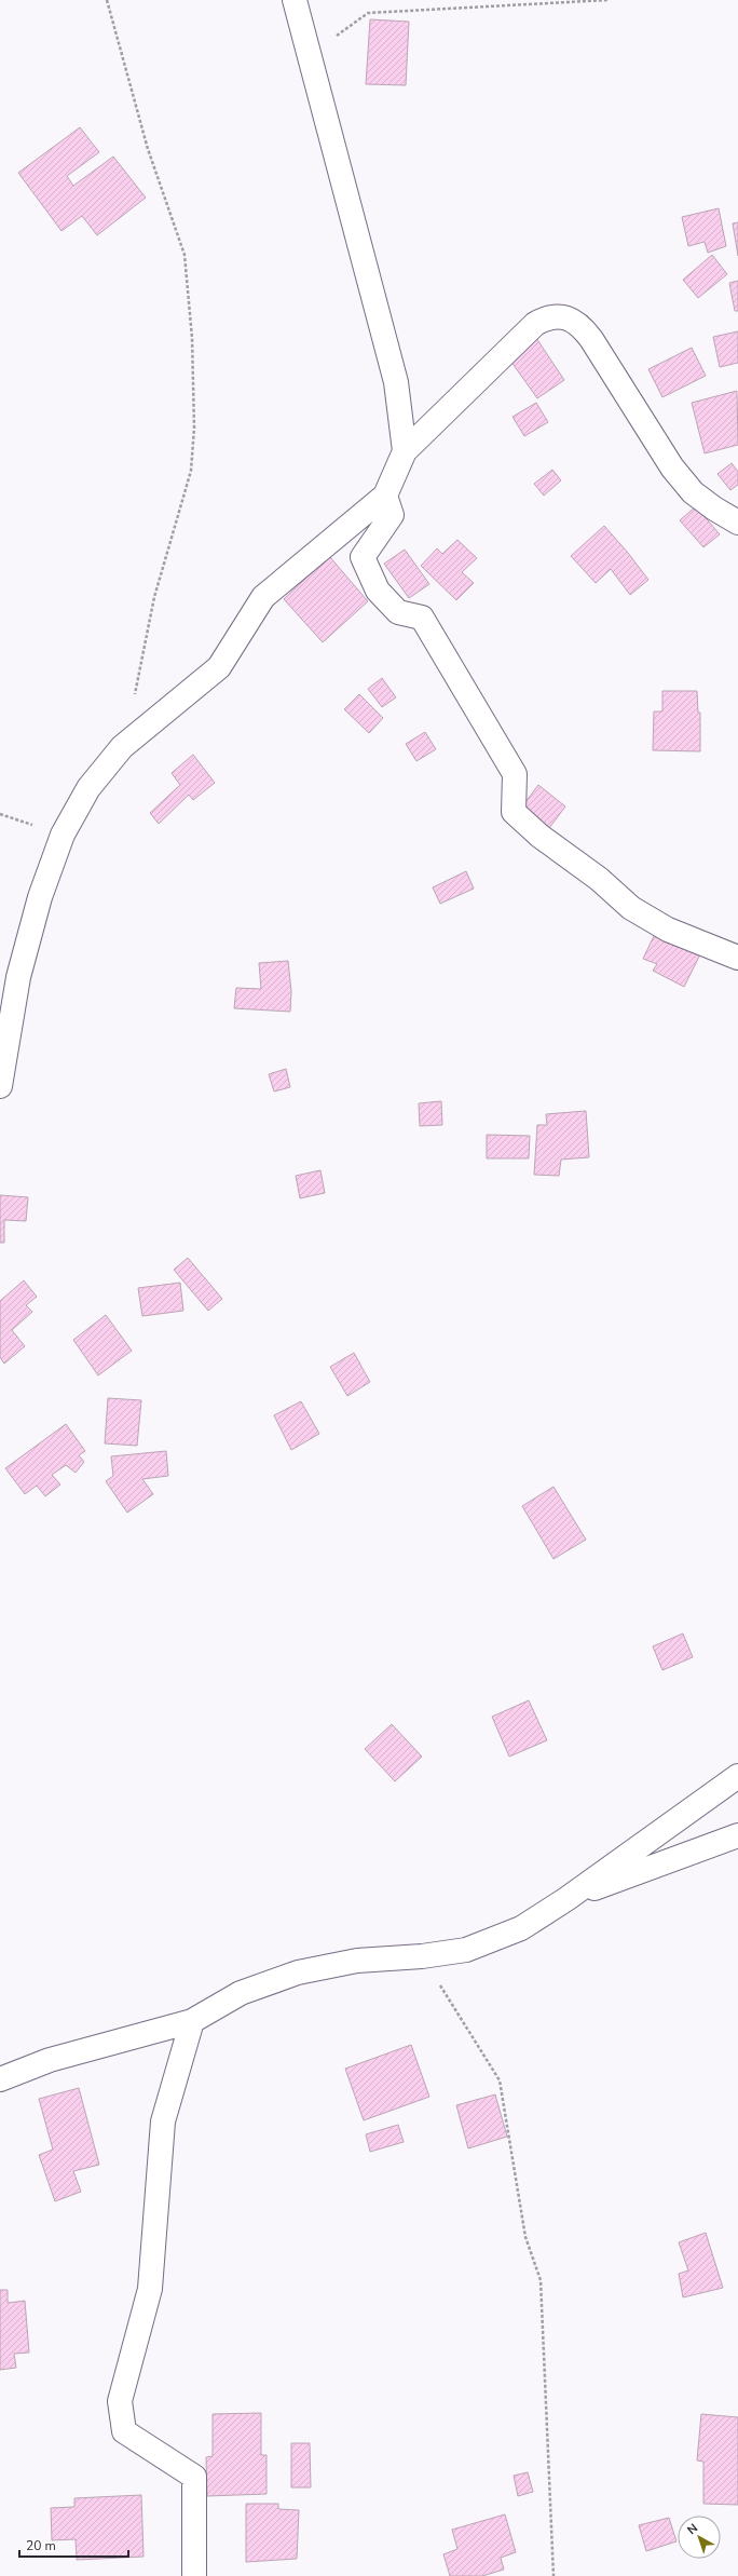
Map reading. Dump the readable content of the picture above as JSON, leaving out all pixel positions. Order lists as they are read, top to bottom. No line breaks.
{"scale_bar":"20 m","north":"top left"}
